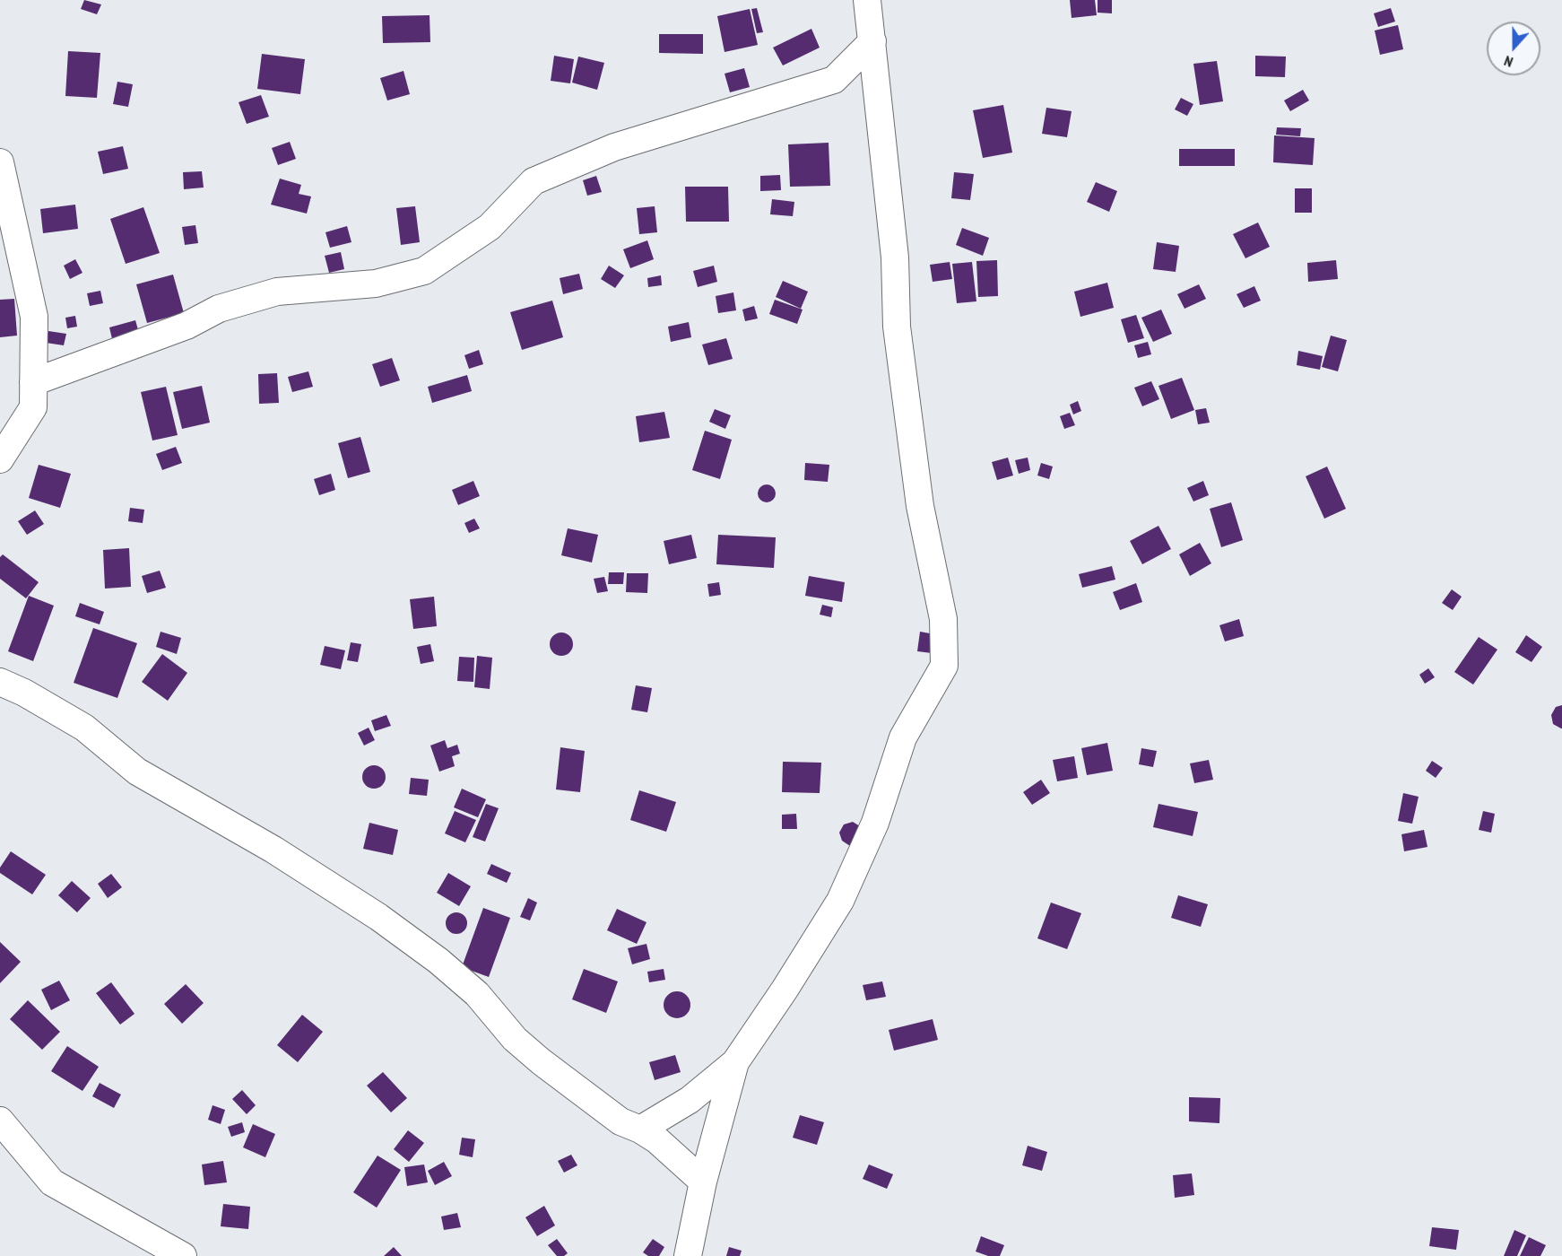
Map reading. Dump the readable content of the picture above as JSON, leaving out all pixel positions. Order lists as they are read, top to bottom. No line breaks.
{"north":"bottom"}
